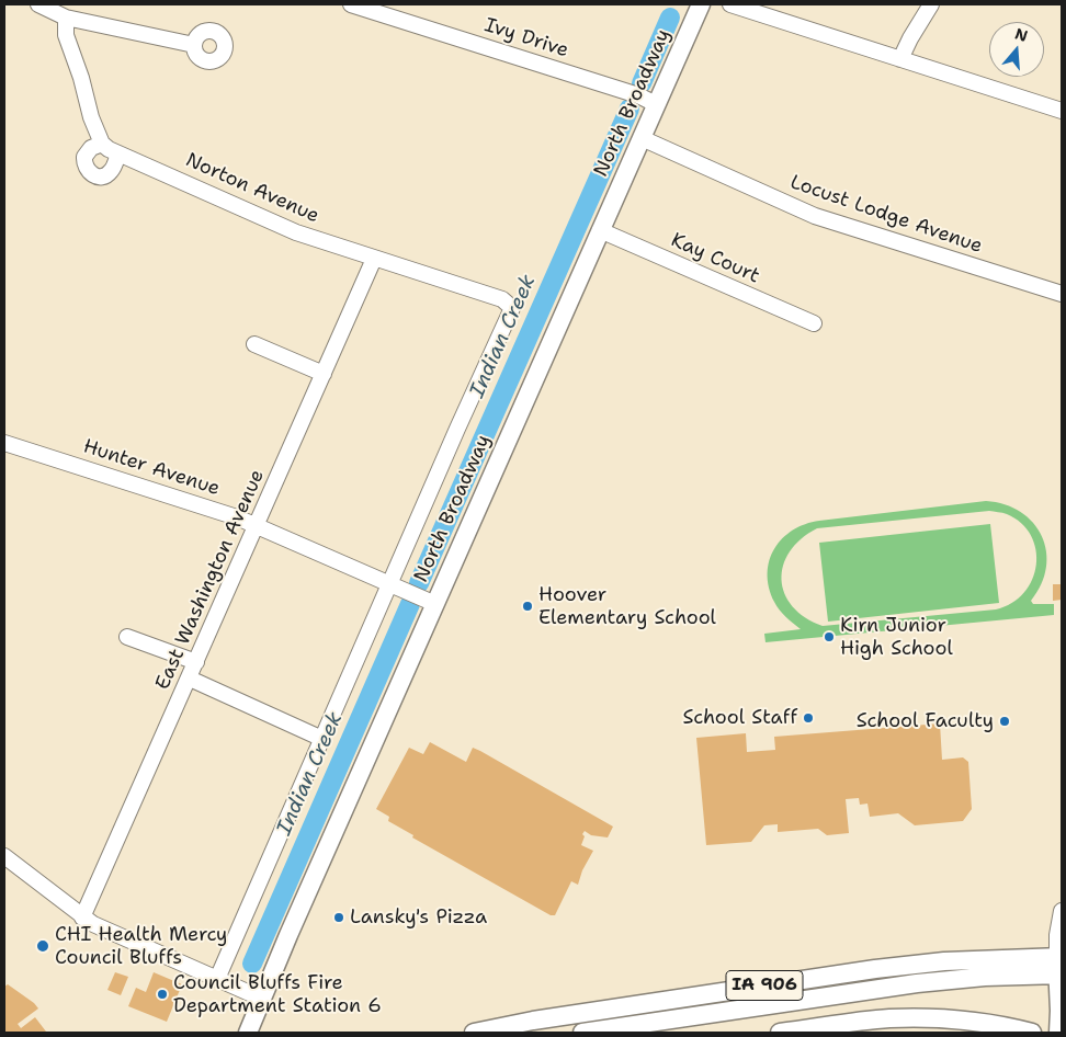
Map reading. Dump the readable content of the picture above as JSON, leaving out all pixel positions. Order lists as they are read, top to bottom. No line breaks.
{"streets":{"main road":["North Broadway","IA 906"],"street":["Ivy Drive","Norton Avenue","Locust Lodge Avenue","Kay Court","Hunter Avenue","East Washington Avenue"]},"crossings":[["Ivy Drive","North Broadway"],["North Broadway","Norton Avenue"],["North Broadway","Locust Lodge Avenue"],["North Broadway","Kay Court"],["North Broadway","Hunter Avenue"],["Norton Avenue","East Washington Avenue"],["Hunter Avenue","East Washington Avenue"]],"water":["Indian Creek"],"places":["Hoover Elementary School","Kirn Junior High School","School Staff","School Faculty","Lansky's Pizza","CHI Health Mercy Council Bluffs","Council Bluffs Fire Department Station 6"],"north":"top"}
